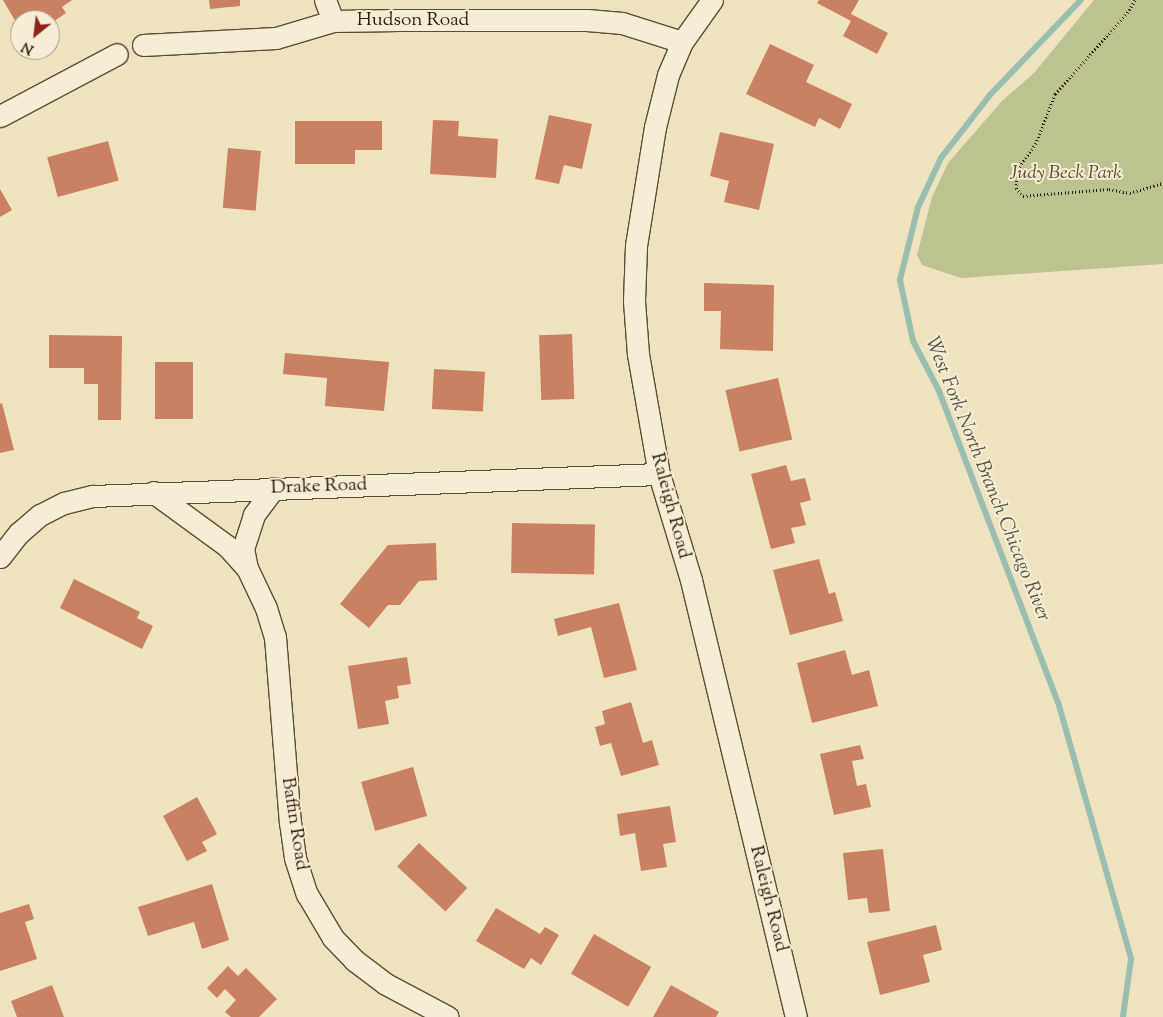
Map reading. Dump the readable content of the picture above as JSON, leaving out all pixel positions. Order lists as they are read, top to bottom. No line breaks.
{"streets":{"street":["Hudson Road","Drake Road","Raleigh Road","Baffin Road"]},"crossings":[["Hudson Road","Raleigh Road"],["Drake Road","Raleigh Road"],["Drake Road","Baffin Road"]],"water":["West Fork North Branch Chicago River"],"parks":["Judy Beck Park"],"north":"bottom left"}
